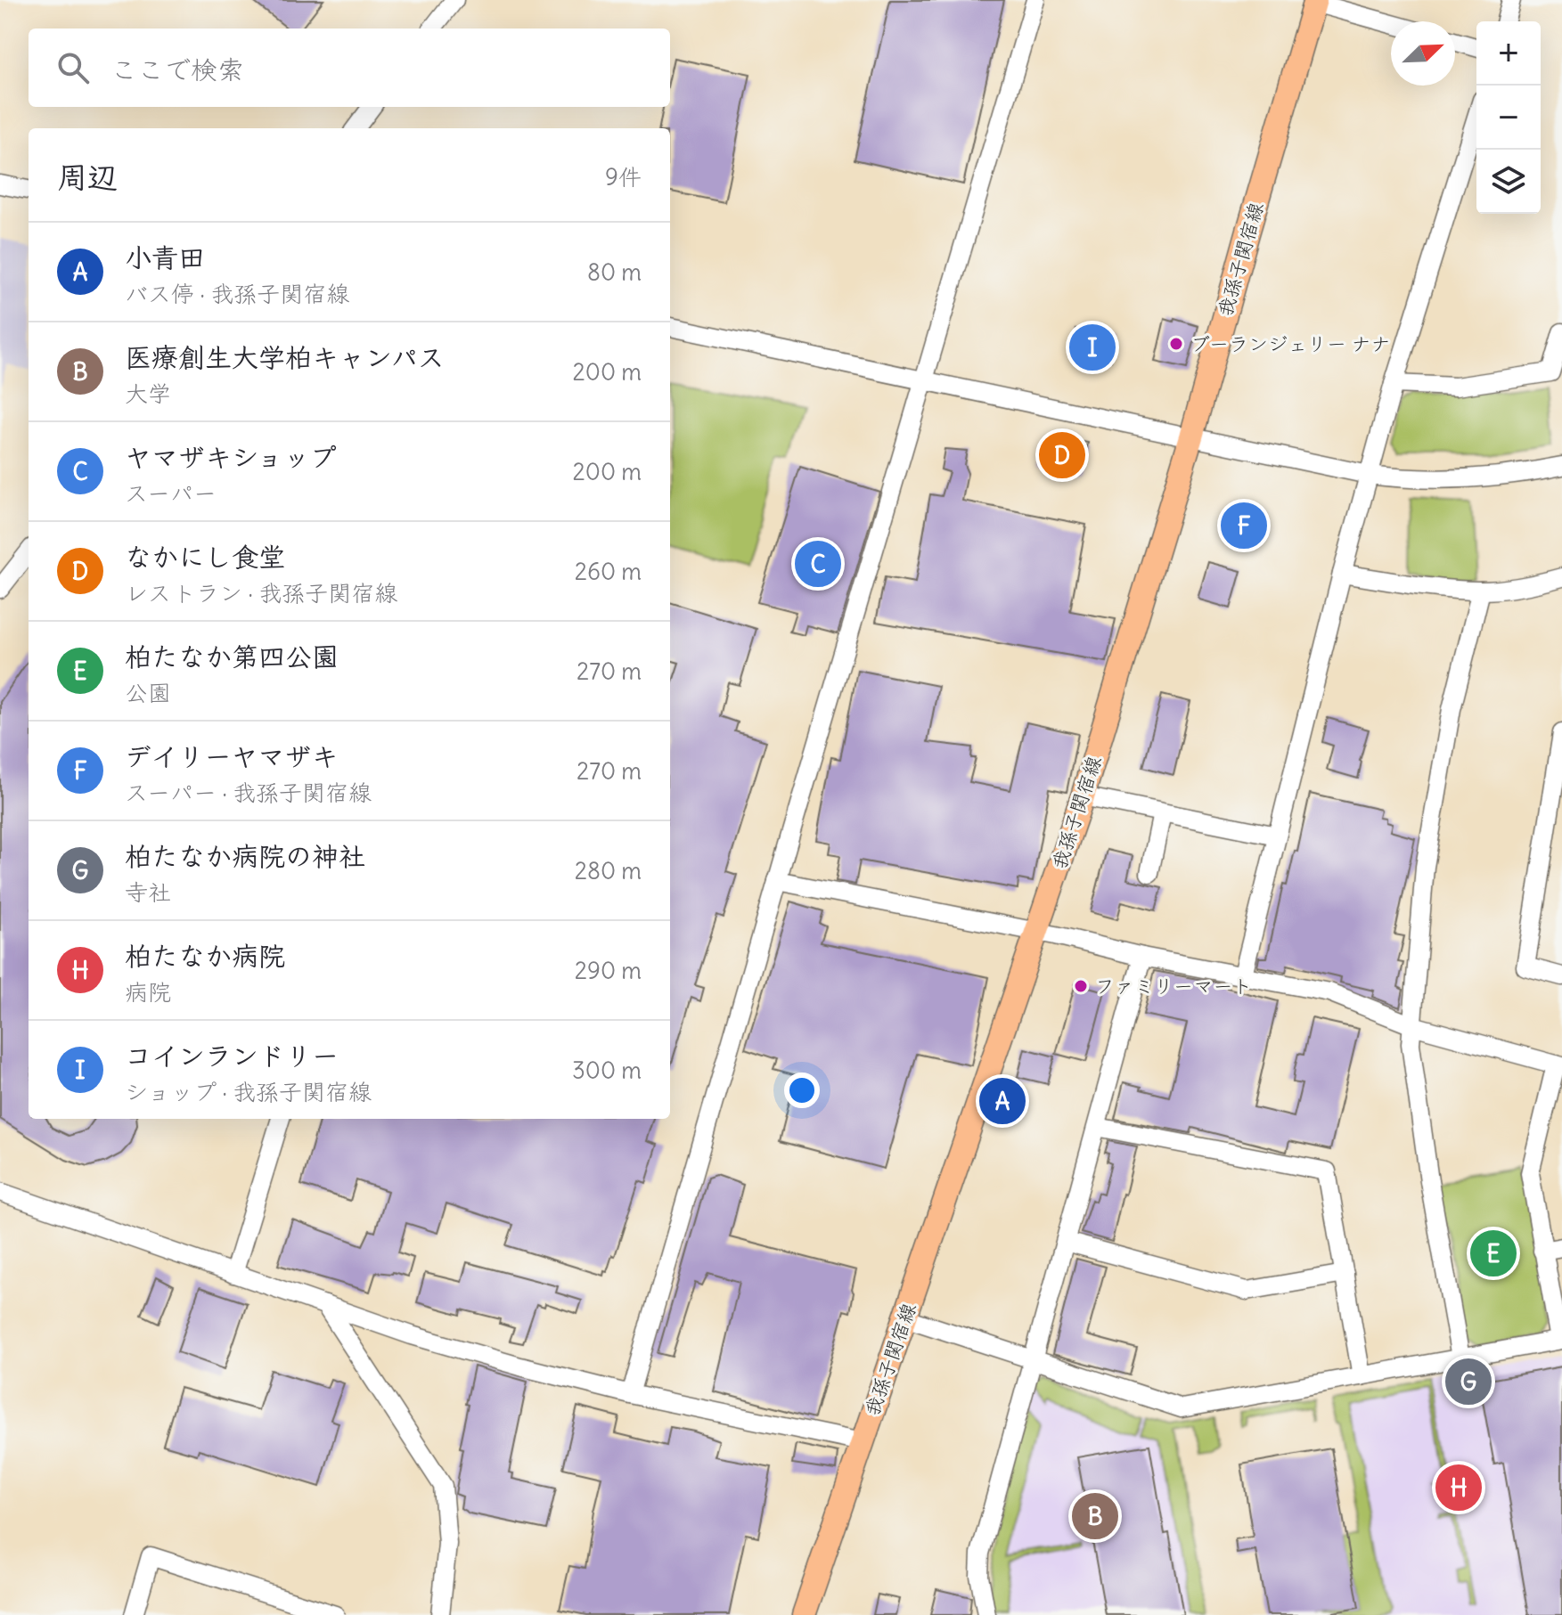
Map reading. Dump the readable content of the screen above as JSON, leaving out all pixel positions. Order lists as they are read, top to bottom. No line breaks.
{"streets":{"main road":["我孫子関宿線"]},"places":["ブーランジェリー ナナ","ファミリーマート"],"north":"top right","page":{"map_buttons":["+","−"],"search":"ここで検索","heading":["周辺","9件"],"list":[{"mark":"A","name":"小青田","note":"バス停 · 我孫子関宿線","value":"80 m"},{"mark":"B","name":"医療創生大学柏キャンパス","note":"大学","value":"200 m"},{"mark":"C","name":"ヤマザキショップ","note":"スーパー","value":"200 m"},{"mark":"D","name":"なかにし食堂","note":"レストラン · 我孫子関宿線","value":"260 m"},{"mark":"E","name":"柏たなか第四公園","note":"公園","value":"270 m"},{"mark":"F","name":"デイリーヤマザキ","note":"スーパー · 我孫子関宿線","value":"270 m"},{"mark":"G","name":"柏たなか病院の神社","note":"寺社","value":"280 m"},{"mark":"H","name":"柏たなか病院","note":"病院","value":"290 m"},{"mark":"I","name":"コインランドリー","note":"ショップ · 我孫子関宿線","value":"300 m"}],"pins":["I","D","F","C","A","E","G","H","B"]}}
